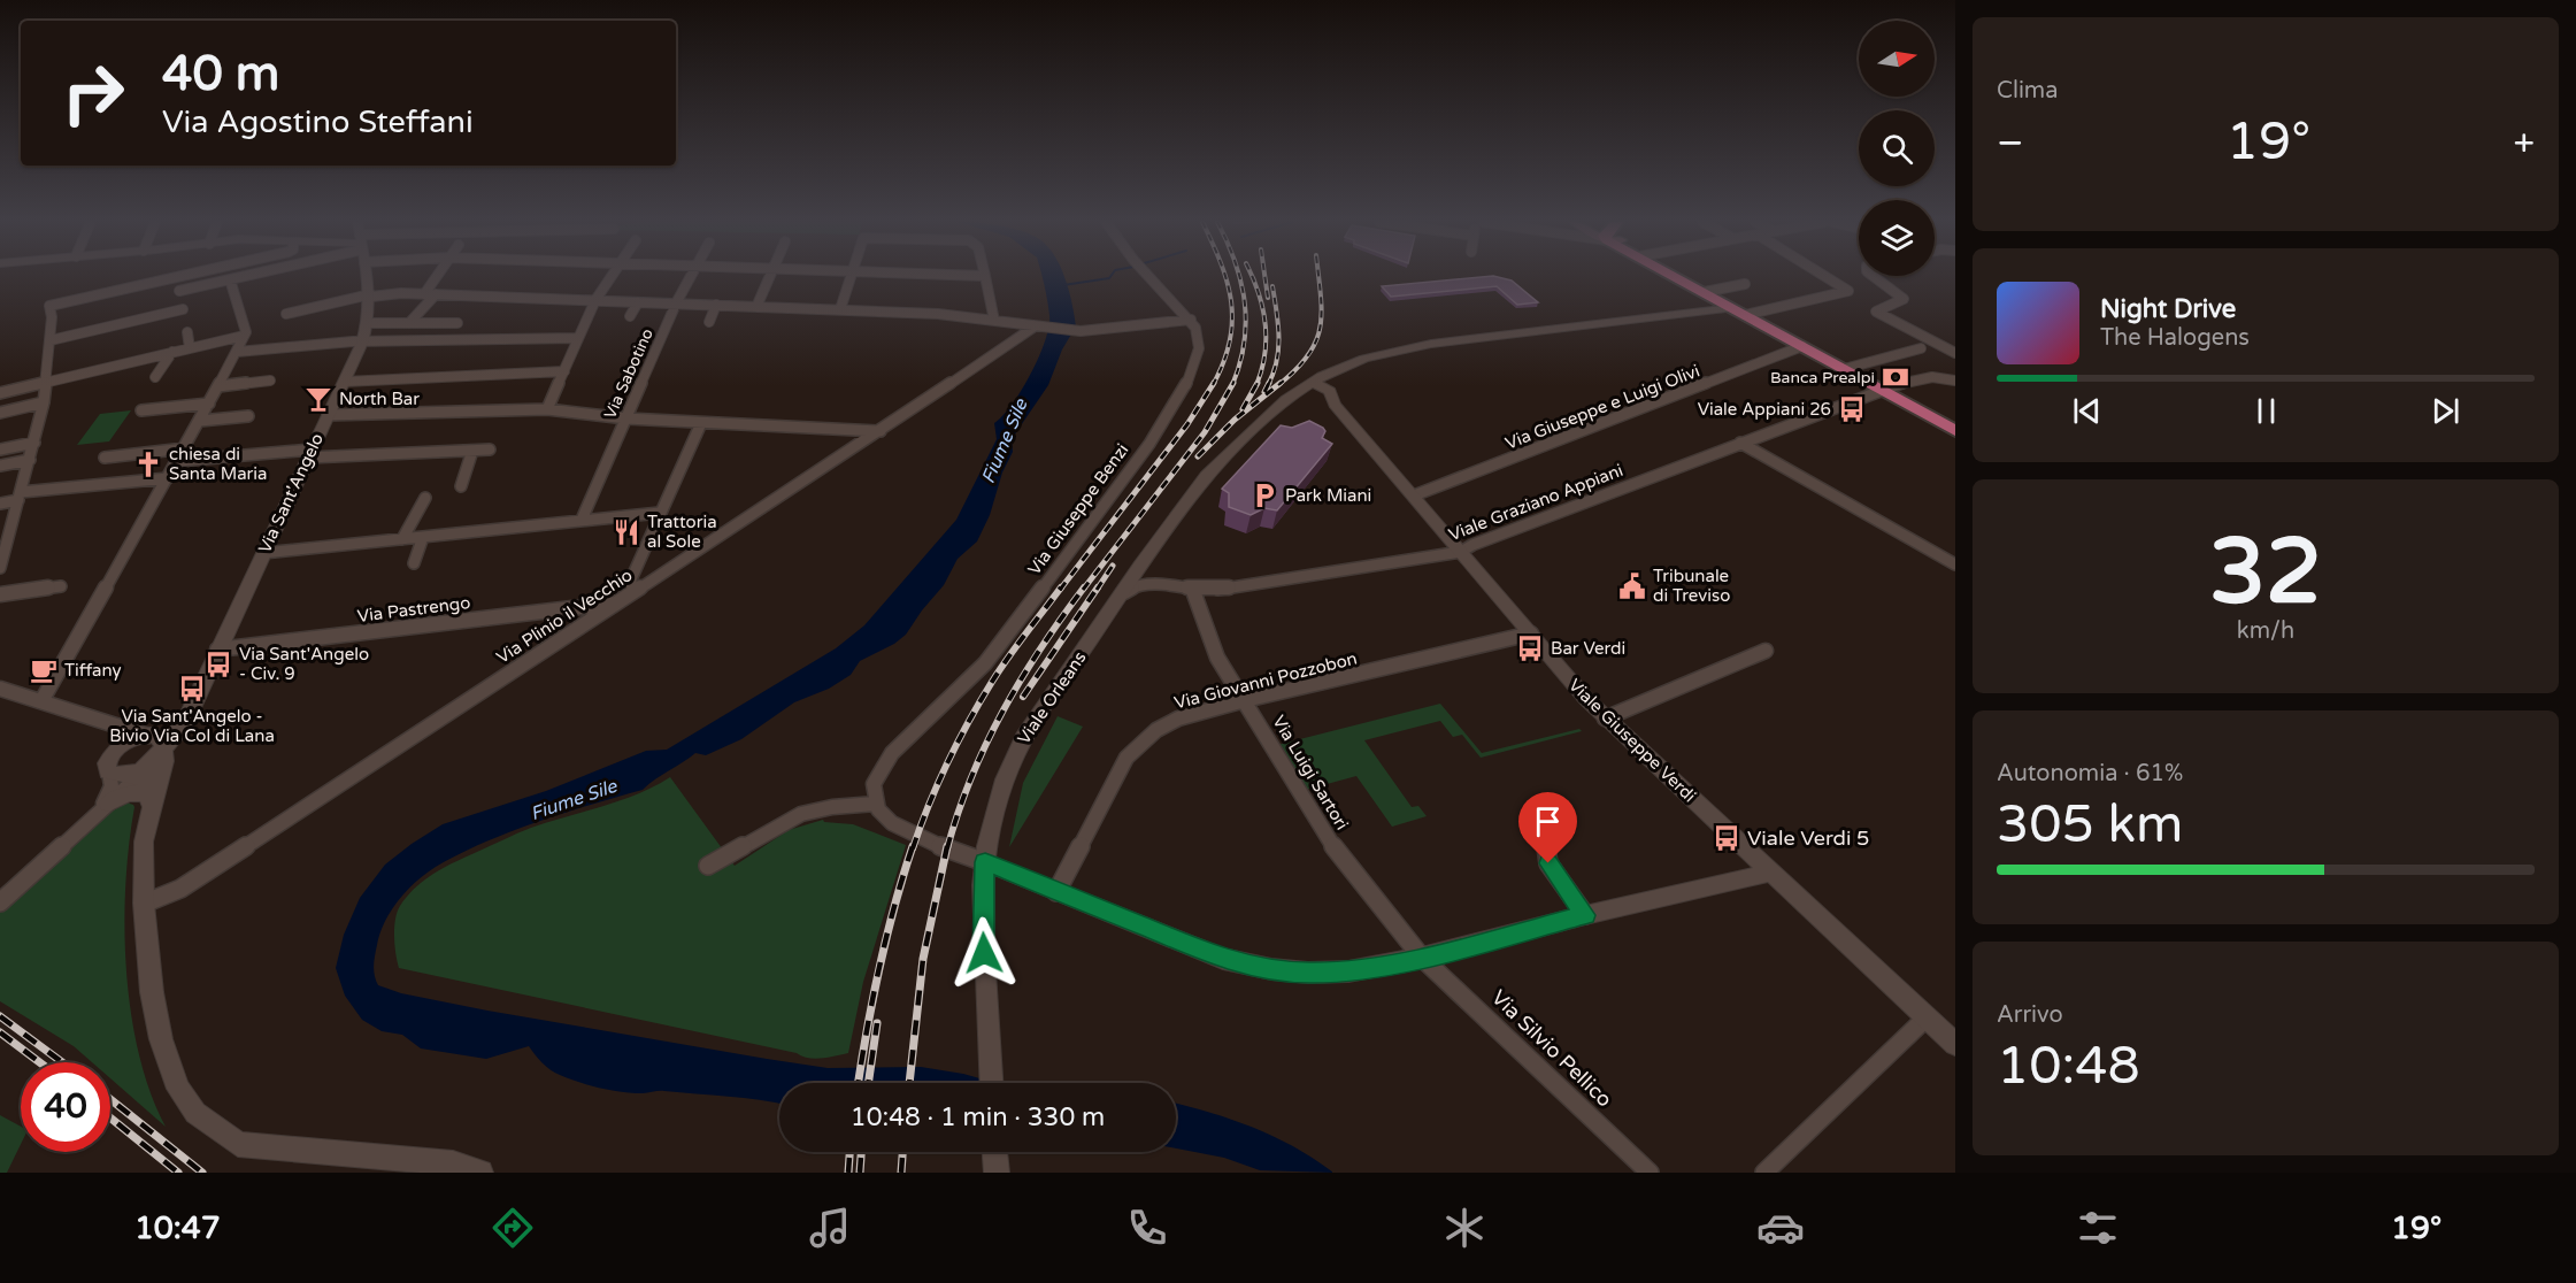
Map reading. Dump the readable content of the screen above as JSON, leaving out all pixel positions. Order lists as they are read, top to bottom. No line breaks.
{"streets":{"street":["Via Sabotino","Via Giuseppe e Luigi Olivi","Via Sant'Angelo","Viale Graziano Appiani","Via Giuseppe Benzi","Via Pastrengo","Via Plinio il Vecchio","Via Giovanni Pozzobon","Viale Orleans","Viale Giuseppe Verdi","Via Luigi Sartori","Via Silvio Pellico"]},"crossings":[["Via Giuseppe e Luigi Olivi","Viale Giuseppe Verdi"],["Via Sant'Angelo","Via Pastrengo"],["Viale Graziano Appiani","Viale Giuseppe Verdi"],["Viale Graziano Appiani","Via Luigi Sartori"],["Via Pastrengo","Via Plinio il Vecchio"],["Via Giovanni Pozzobon","Viale Giuseppe Verdi"],["Via Giovanni Pozzobon","Via Luigi Sartori"],["Viale Orleans","Viale Giuseppe Verdi"],["Via Luigi Sartori","Via Silvio Pellico"]],"water":["Fiume Sile"],"places":{"bank":["Banca Prealpi"],"bar":["North Bar"],"bus stop":["Viale Appiani 26","Bar Verdi","Via Sant'Angelo - Civ. 9","Via Sant'Angelo - Bivio Via Col di Lana","Viale Verdi 5"],"church":["chiesa di Santa Maria"],"parking":["Park Miani"],"restaurant":["Trattoria al Sole"],"public building":["Tribunale di Treviso"],"cafe":["Tiffany"]},"north":"right","page":{"tile":["Clima",["32","km/h"],["Autonomia · 61%","305 km"],["Arrivo","10:48"]],"turn":["40 m","Via Agostino Steffani"],"heat":["−","19°","+"],"song":["Night Drive","The Halogens"],"limit":"40","trip":"10:48 · 1 min · 330 m","tabs":["10:47","19°"]}}
